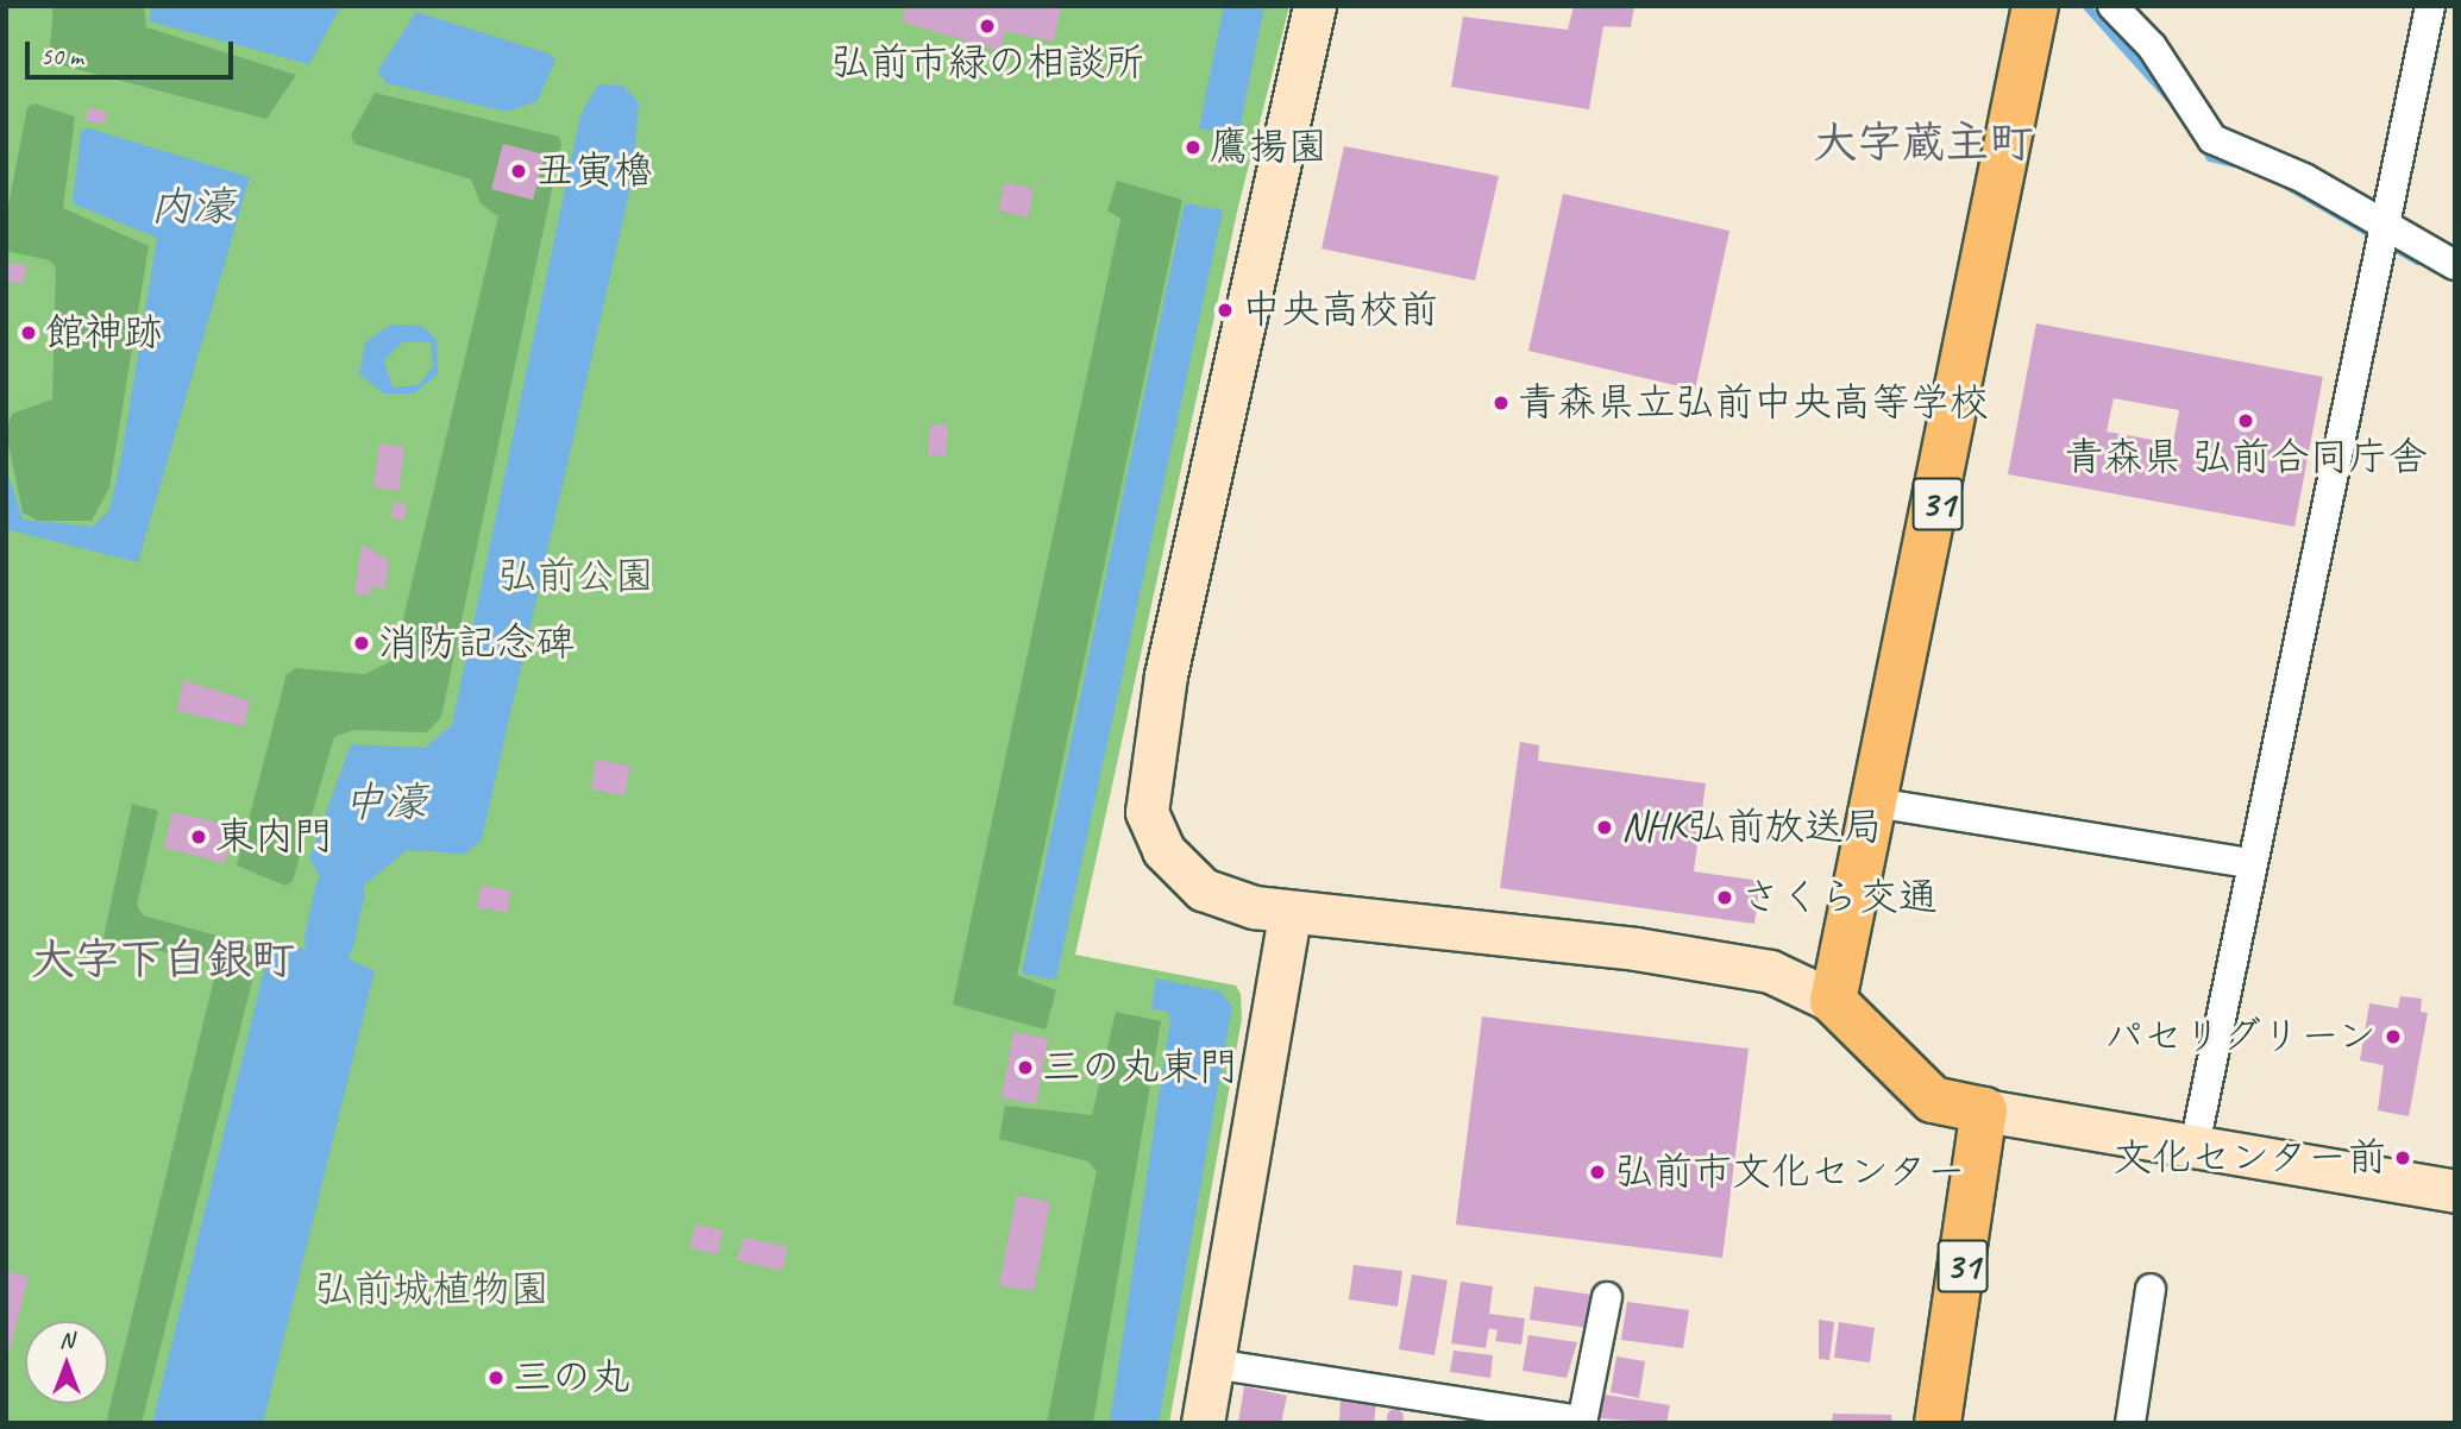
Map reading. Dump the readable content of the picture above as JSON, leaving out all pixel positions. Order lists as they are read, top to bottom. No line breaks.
{"streets":{"main road":["31"]},"districts":["大字蔵主町","大字下白銀町"],"water":["内濠","中濠"],"parks":["弘前公園","弘前城植物園"],"places":["弘前市緑の相談所","鷹揚園","丑寅櫓","中央高校前","館神跡","青森県立弘前中央高等学校","青森県 弘前合同庁舎","消防記念碑","NHK弘前放送局","東内門","さくら交通","パセリグリーン","三の丸東門","文化センター前","弘前市文化センター","三の丸"],"scale_bar":"50 m","north":"top"}
